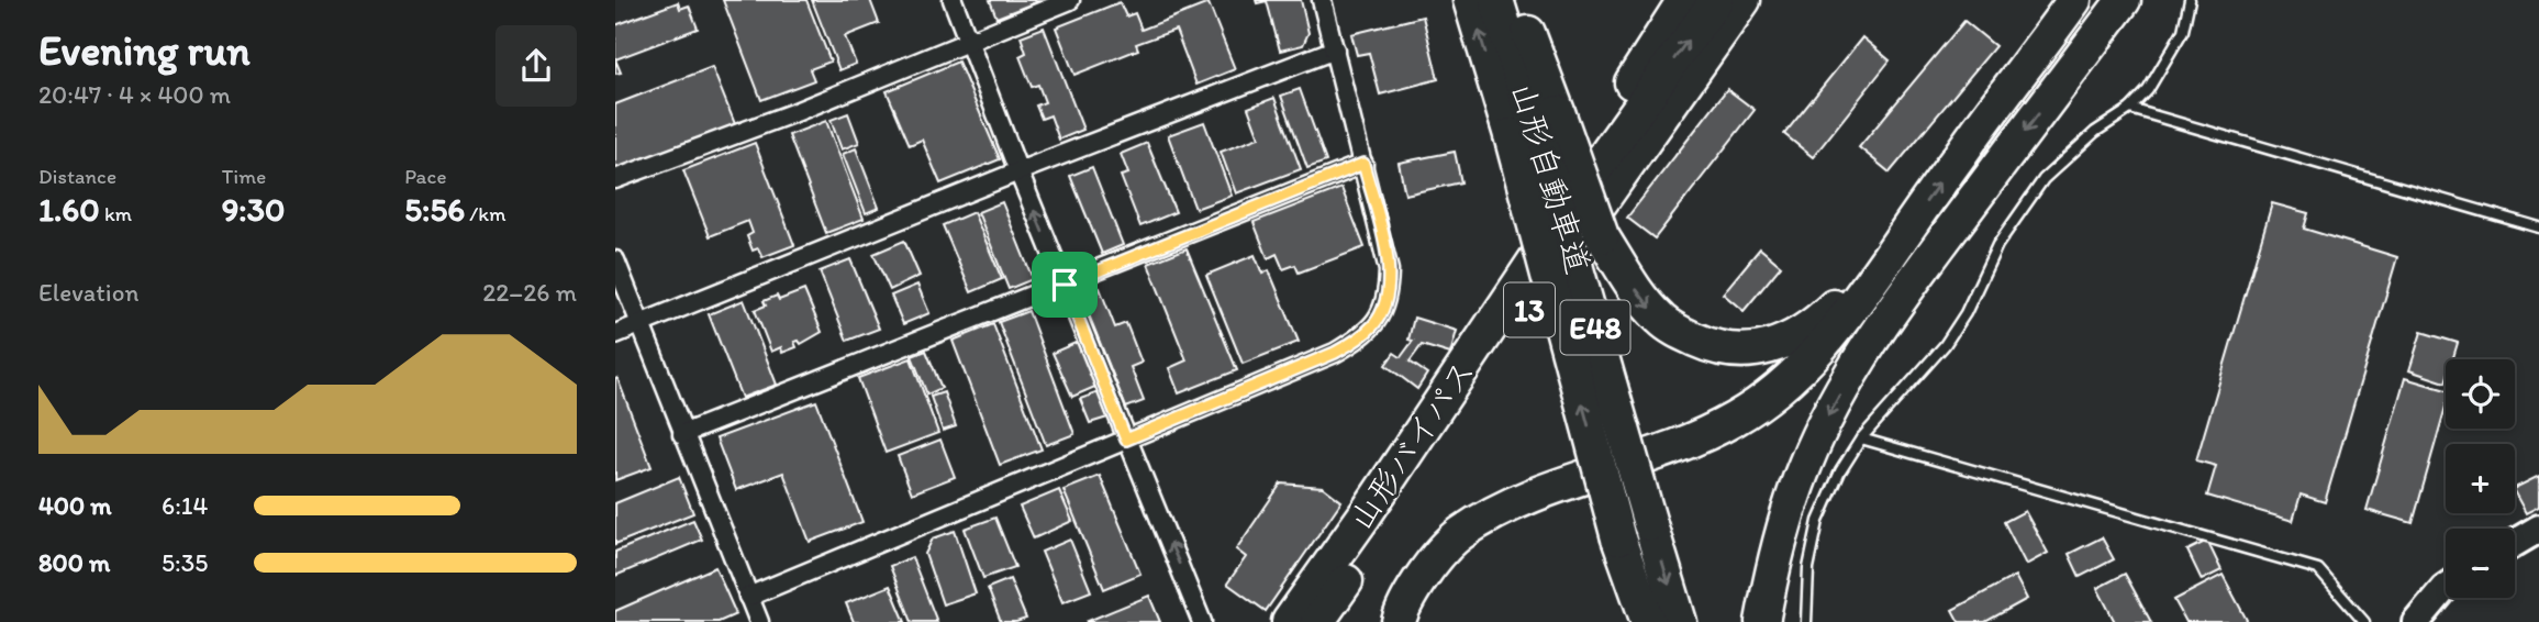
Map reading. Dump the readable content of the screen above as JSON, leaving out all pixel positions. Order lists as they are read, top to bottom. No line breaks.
{"streets":{"highway":["山形自動車道","13","E48","山形バイパス"]},"page":{"heading":["Evening run","20:47 · 4 × 400 m"],"stats":[["Distance","1.60 km"],["Time","9:30"],["Pace","5:56 /km"]],"chart":["Elevation","22–26 m"],"map_buttons":["+","−"],"list":[{"name":"400 m","note":"6:14"},{"name":"800 m","note":"5:35"}]}}
